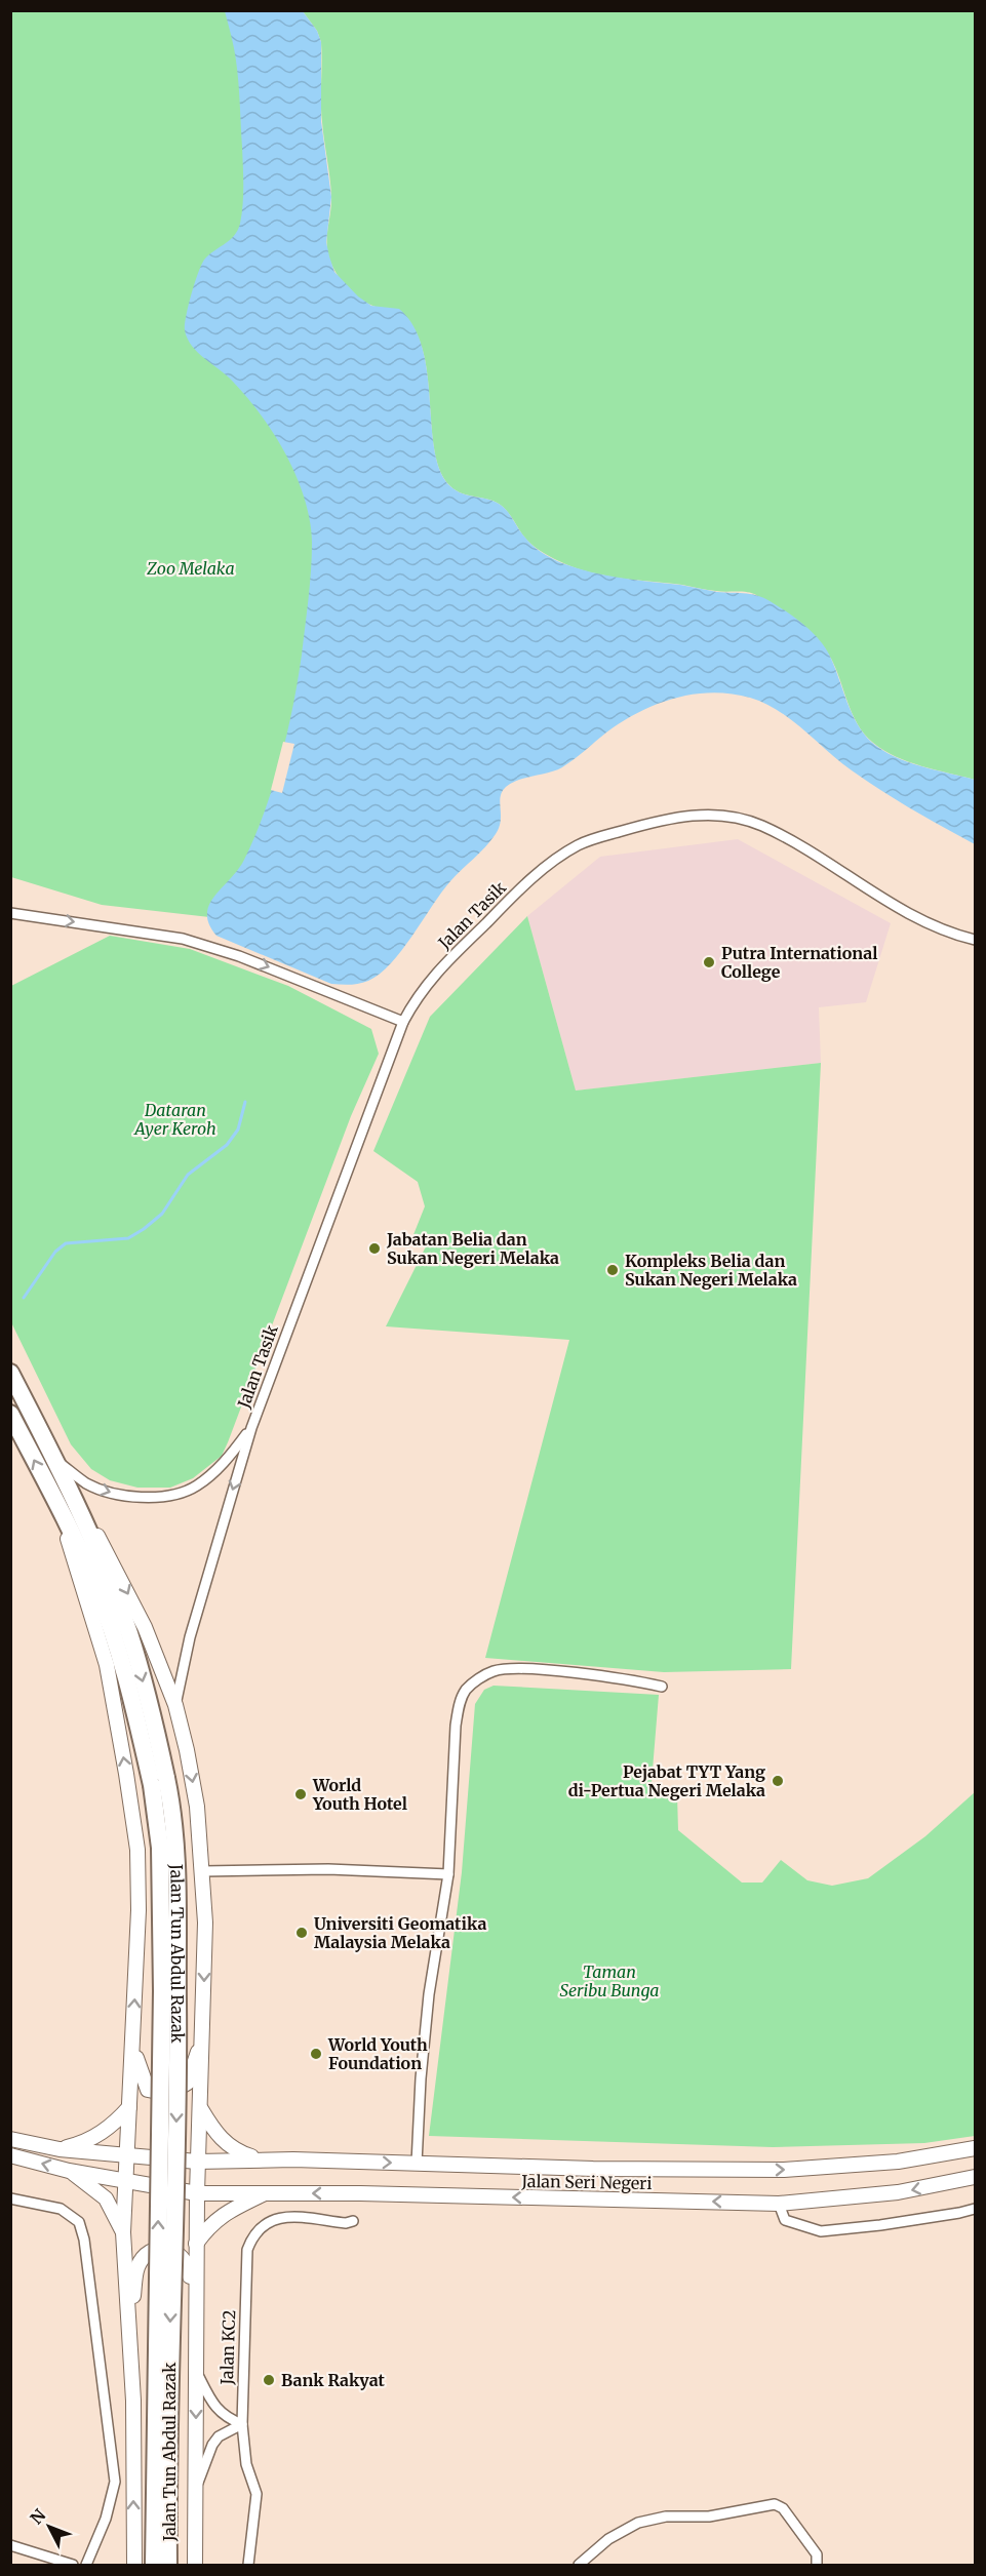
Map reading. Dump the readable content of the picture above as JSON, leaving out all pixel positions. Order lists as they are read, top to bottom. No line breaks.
{"streets":{"highway":["Jalan Tun Abdul Razak"],"main road":["Jalan Seri Negeri"],"street":["Jalan Tasik","Jalan KC2"]},"crossings":[["Jalan Tasik","Jalan Tun Abdul Razak"]],"parks":["Zoo Melaka","Dataran Ayer Keroh","Taman Seribu Bunga"],"places":["Putra International College","Jabatan Belia dan Sukan Negeri Melaka","Kompleks Belia dan Sukan Negeri Melaka","Pejabat TYT Yang di-Pertua Negeri Melaka","World Youth Hotel","Universiti Geomatika Malaysia Melaka","World Youth Foundation","Bank Rakyat"],"north":"top left"}
